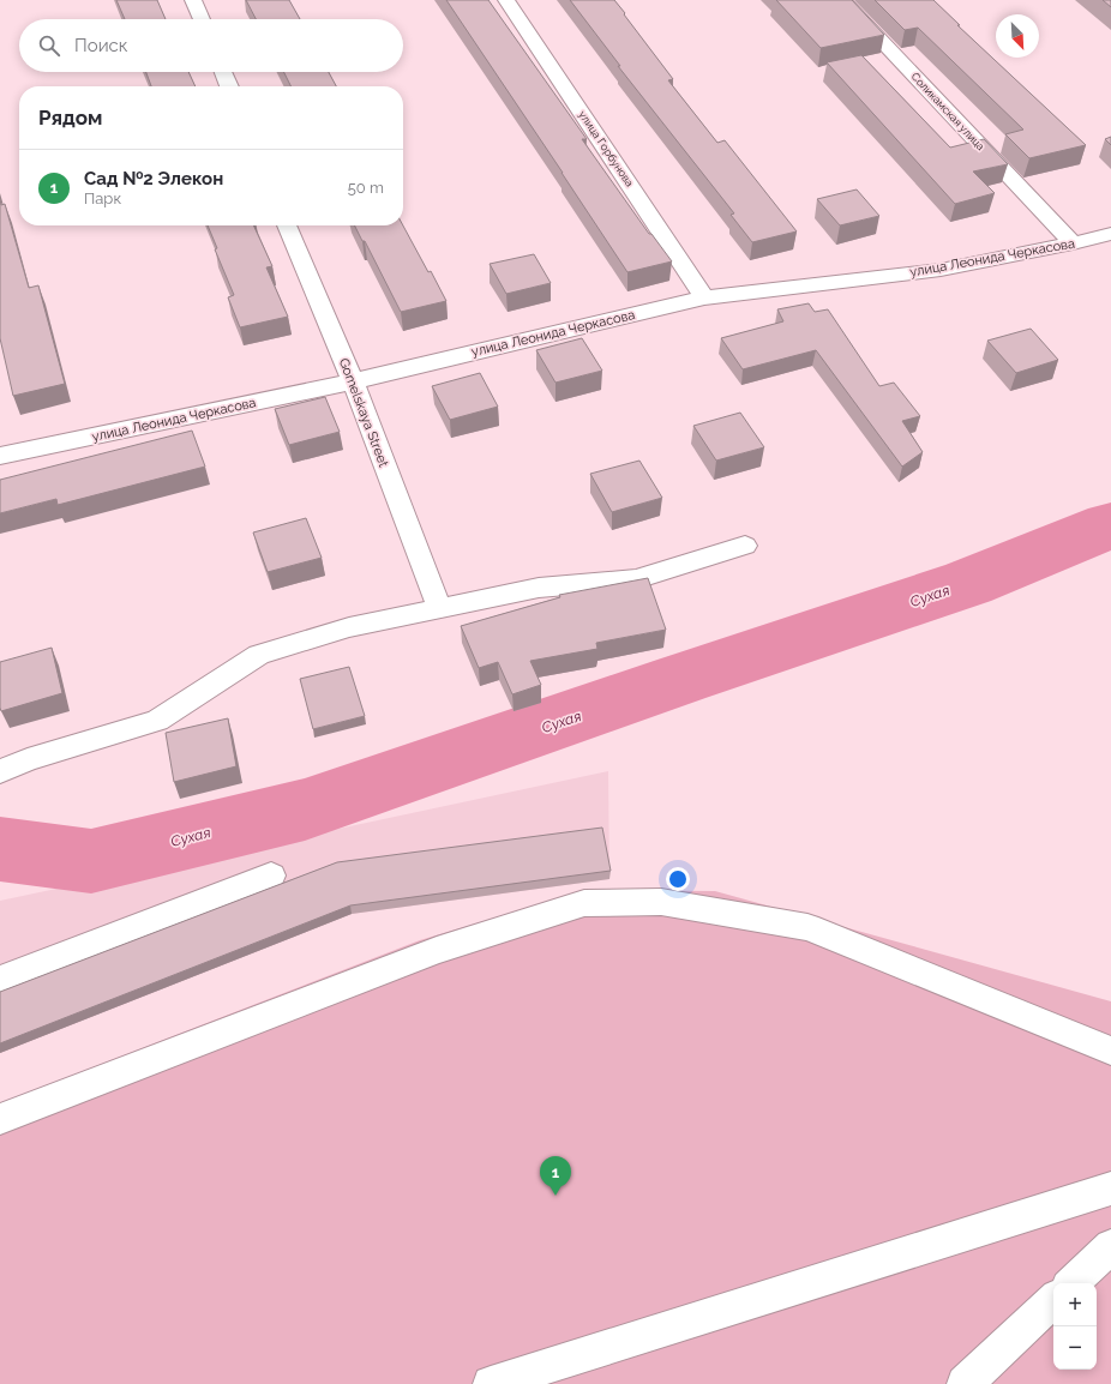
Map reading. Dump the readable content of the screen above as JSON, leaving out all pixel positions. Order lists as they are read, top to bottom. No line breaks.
{"streets":{"street":["Соликамская улица","улица Горбунова","улица Леонида Черкасова","Gomelskaya Street"]},"crossings":[["Соликамская улица","улица Леонида Черкасова"],["улица Горбунова","улица Леонида Черкасова"],["улица Леонида Черкасова","Gomelskaya Street"]],"water":["Сухая"],"north":"bottom right","page":{"search":"Поиск","heading":"Рядом","list":[{"mark":"1","name":"Сад №2 Элекон","note":"Парк","value":"50 m"}],"pins":"1","map_buttons":["+","−"]}}
